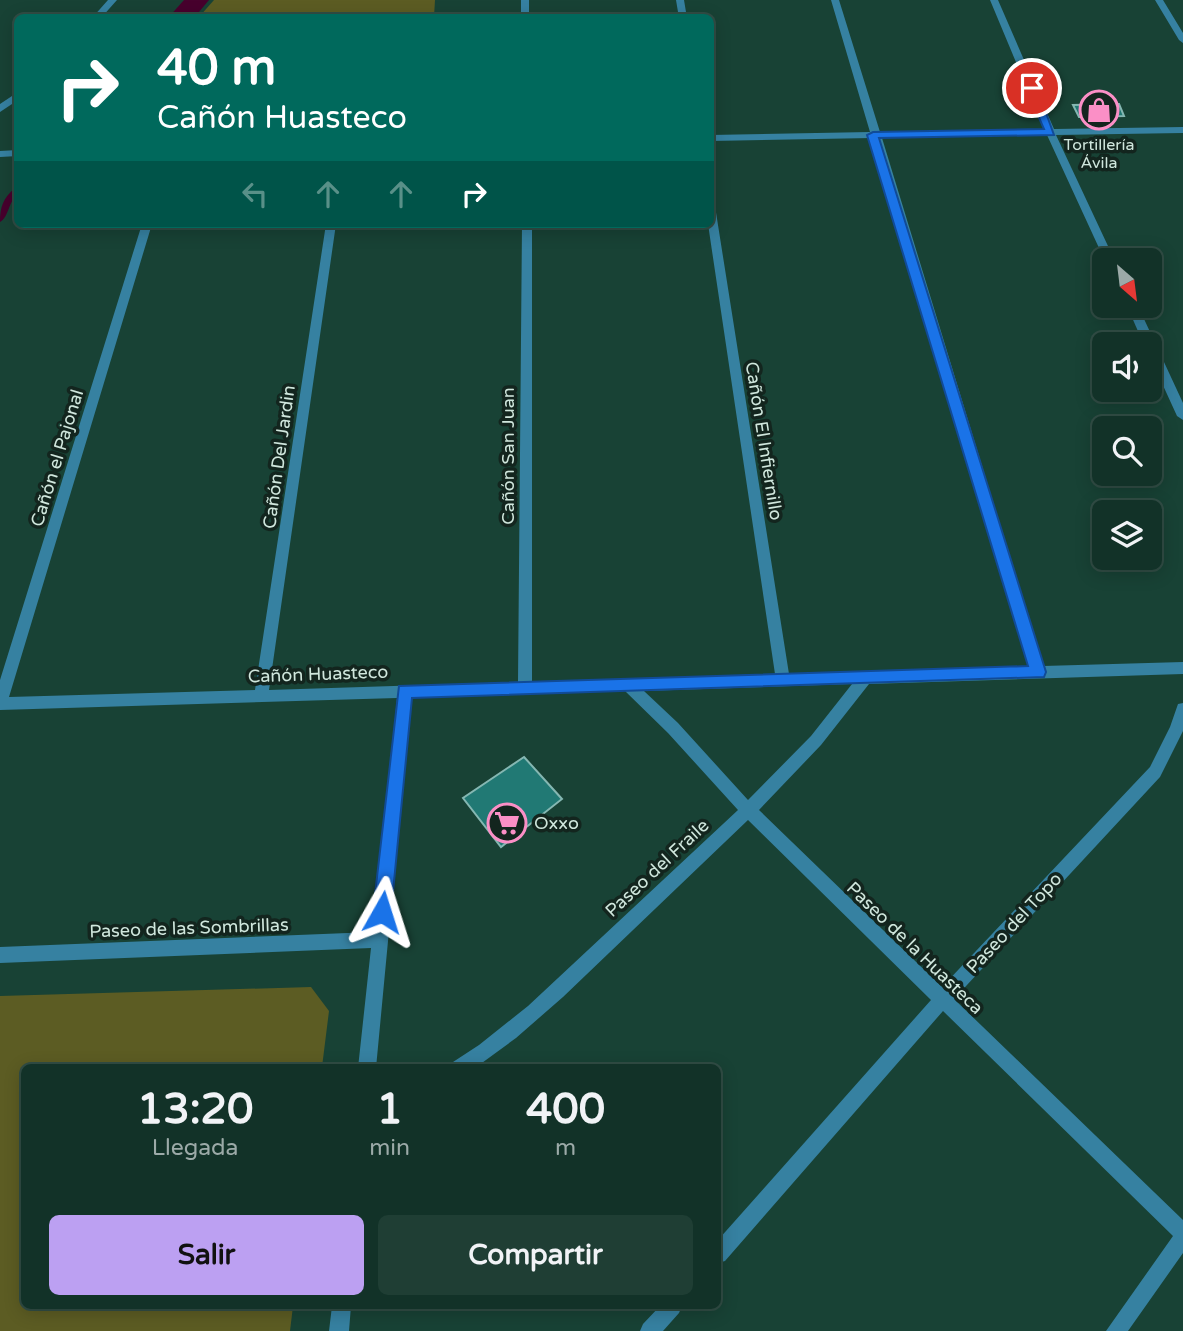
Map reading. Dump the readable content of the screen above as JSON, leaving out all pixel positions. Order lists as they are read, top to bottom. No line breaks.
{"streets":{"street":["Cañón El Infiernillo","Cañón San Juan","Cañón Del Jardin","Cañón el Pajonal","Cañón Huasteco","Paseo del Fraile","Paseo del Topo","Paseo de las Sombrillas","Paseo de la Huasteca"]},"crossings":[["Cañón El Infiernillo","Cañón Huasteco"],["Cañón San Juan","Cañón Huasteco"],["Cañón Del Jardin","Cañón Huasteco"],["Cañón el Pajonal","Cañón Huasteco"],["Cañón Huasteco","Paseo del Fraile"],["Cañón Huasteco","Paseo de la Huasteca"],["Paseo del Fraile","Paseo de la Huasteca"],["Paseo del Topo","Paseo de la Huasteca"]],"places":{"shop":["Tortillería Ávila"],"supermarket":["Oxxo"]},"north":"bottom right","page":{"turn":["40 m","Cañón Huasteco"],"eta":["13:20","Llegada","1","min","400","m"],"buttons":["Salir","Compartir"]}}
